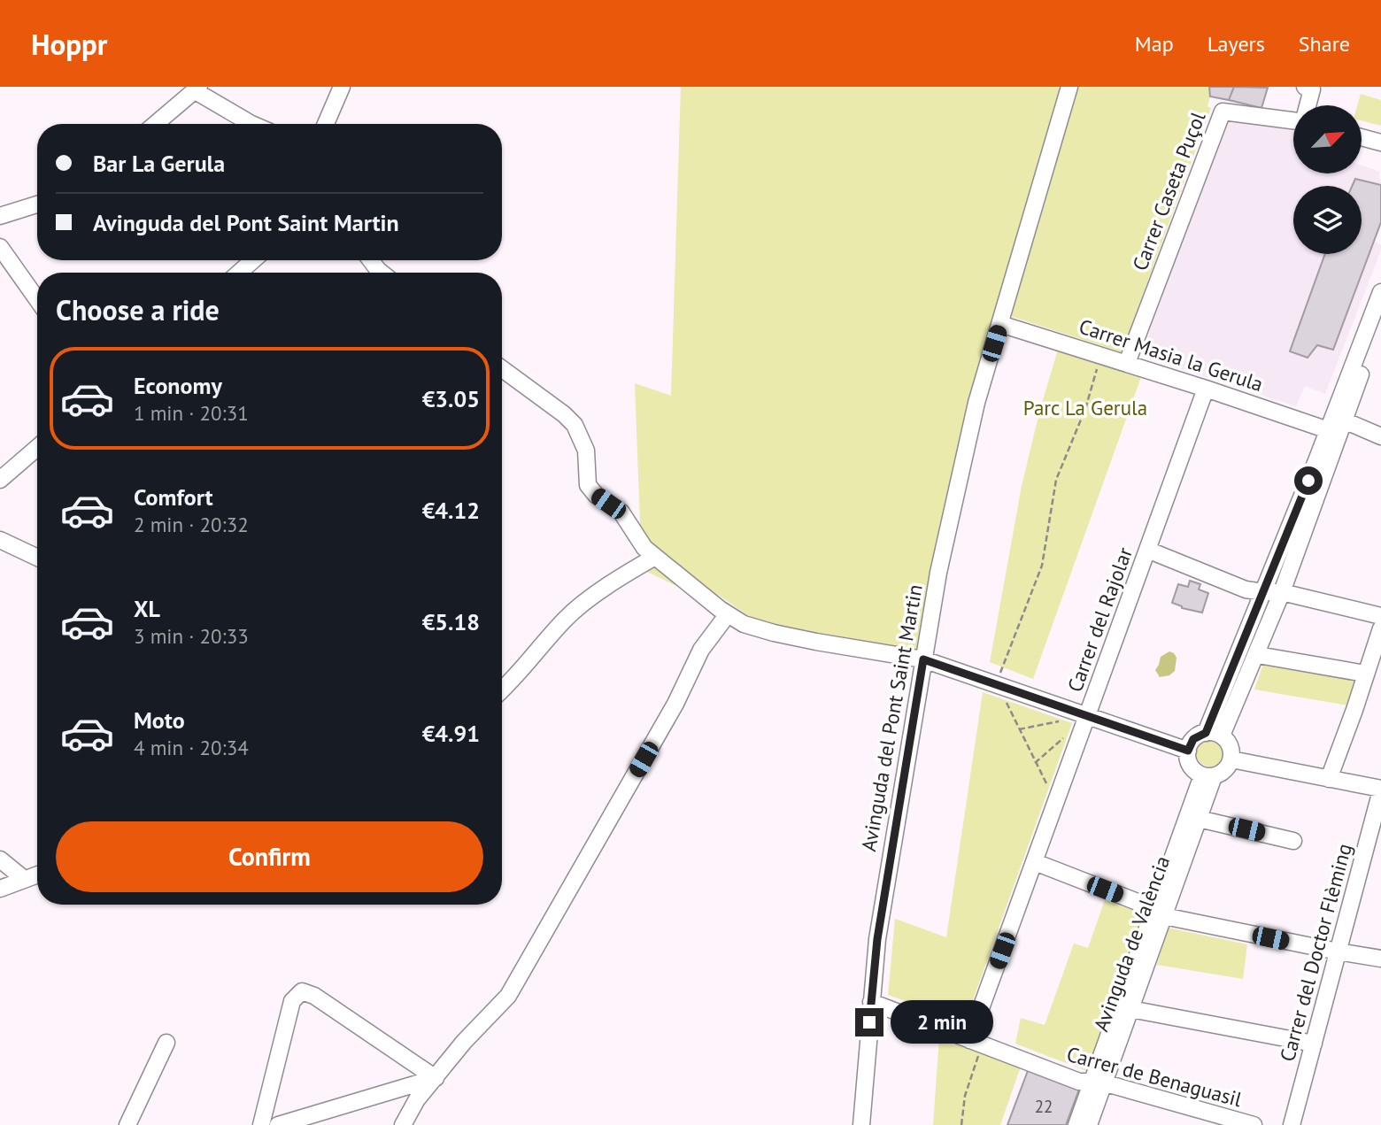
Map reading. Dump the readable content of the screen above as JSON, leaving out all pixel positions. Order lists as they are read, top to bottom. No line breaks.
{"streets":{"street":["Carrer Caseta Puçol","Carrer Masia la Gerula","Carrer del Rajolar","Avinguda del Pont Saint Martin","Avinguda de València","Carrer del Doctor Flèming","Carrer de Benaguasil"]},"crossings":[["Carrer Caseta Puçol","Carrer Masia la Gerula"],["Carrer Masia la Gerula","Carrer del Rajolar"],["Carrer Masia la Gerula","Avinguda del Pont Saint Martin"],["Carrer del Rajolar","Carrer de Benaguasil"],["Avinguda del Pont Saint Martin","Carrer de Benaguasil"],["Avinguda de València","Carrer de Benaguasil"]],"parks":["Parc La Gerula"],"house_numbers":["22"],"north":"top right","page":{"header":"Hoppr","nav":["Map","Layers","Share"],"banner":["Bar La Gerula","Avinguda del Pont Saint Martin"],"heading":"Choose a ride","list":[{"name":"Economy","note":"1 min · 20:31","value":"€3.05"},{"name":"Comfort","note":"2 min · 20:32","value":"€4.12"},{"name":"XL","note":"3 min · 20:33","value":"€5.18"},{"name":"Moto","note":"4 min · 20:34","value":"€4.91"}],"buttons":"Confirm","bubble":"2 min"}}
